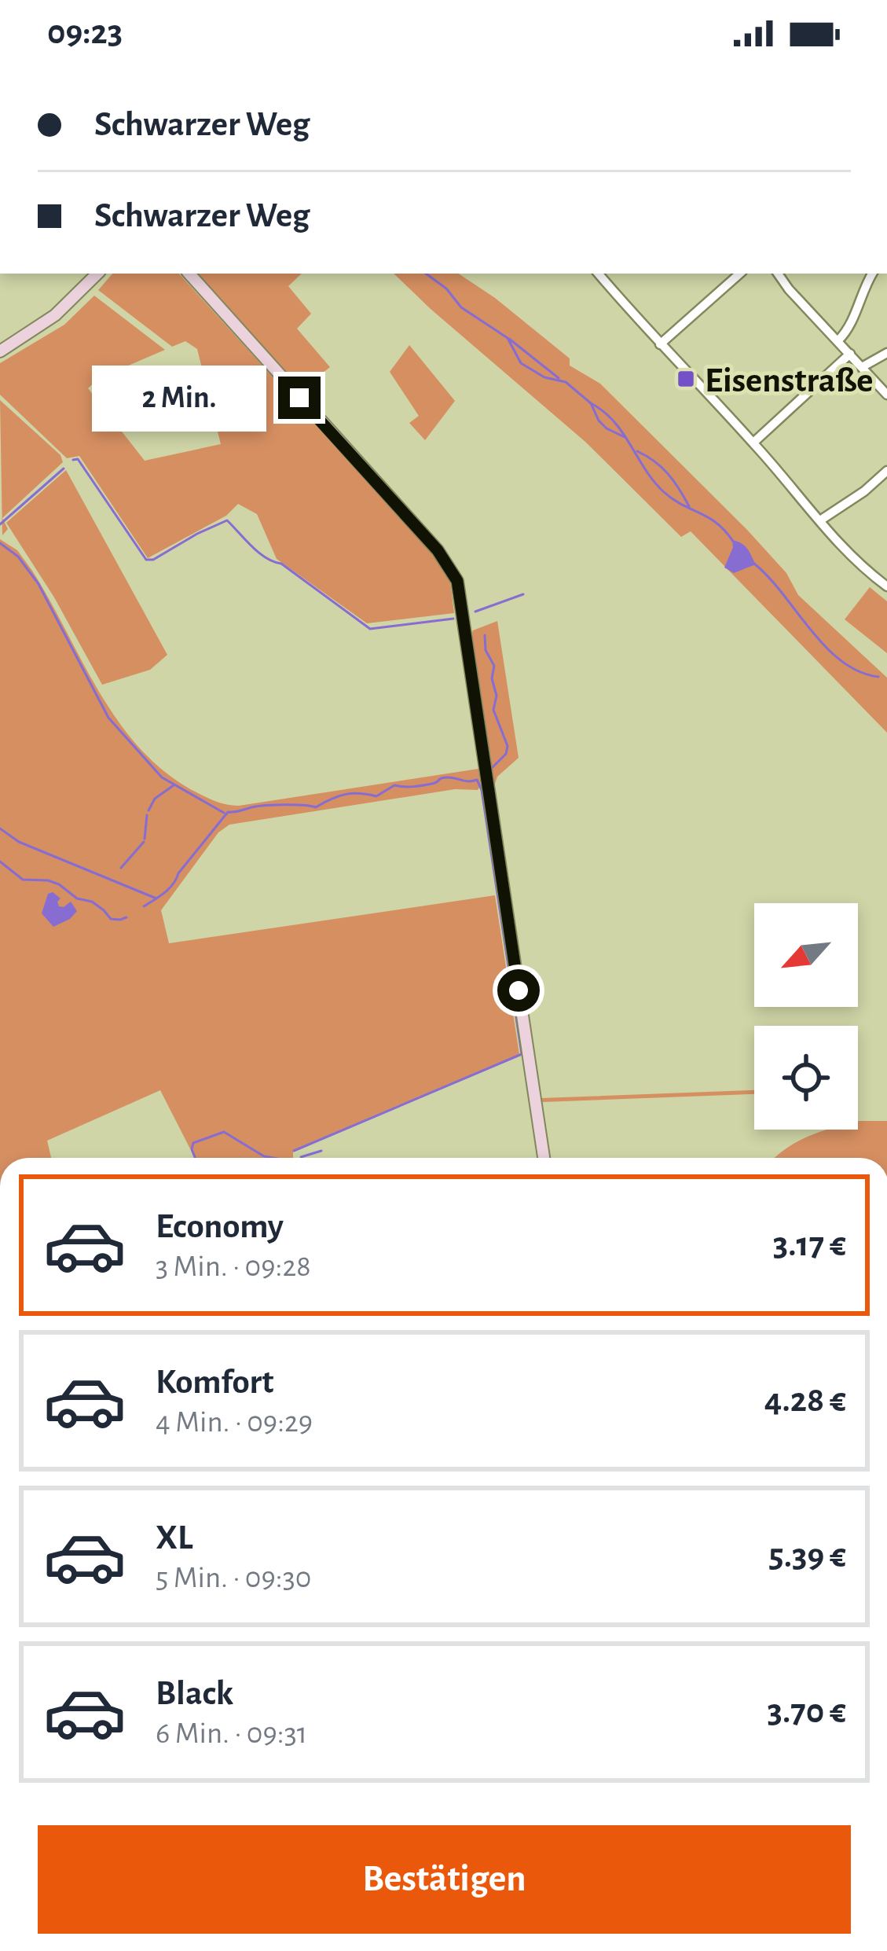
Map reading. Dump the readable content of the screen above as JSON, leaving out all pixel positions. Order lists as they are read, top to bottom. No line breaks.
{"places":{"transit":["Eisenstraße"]},"north":"bottom left","page":{"status":"09:23","banner":["Schwarzer Weg","Schwarzer Weg"],"bubble":"2 Min.","list":[{"name":"Economy","note":"3 Min. · 09:28","value":"3.17 €"},{"name":"Komfort","note":"4 Min. · 09:29","value":"4.28 €"},{"name":"XL","note":"5 Min. · 09:30","value":"5.39 €"},{"name":"Black","note":"6 Min. · 09:31","value":"3.70 €"}],"buttons":"Bestätigen"}}
